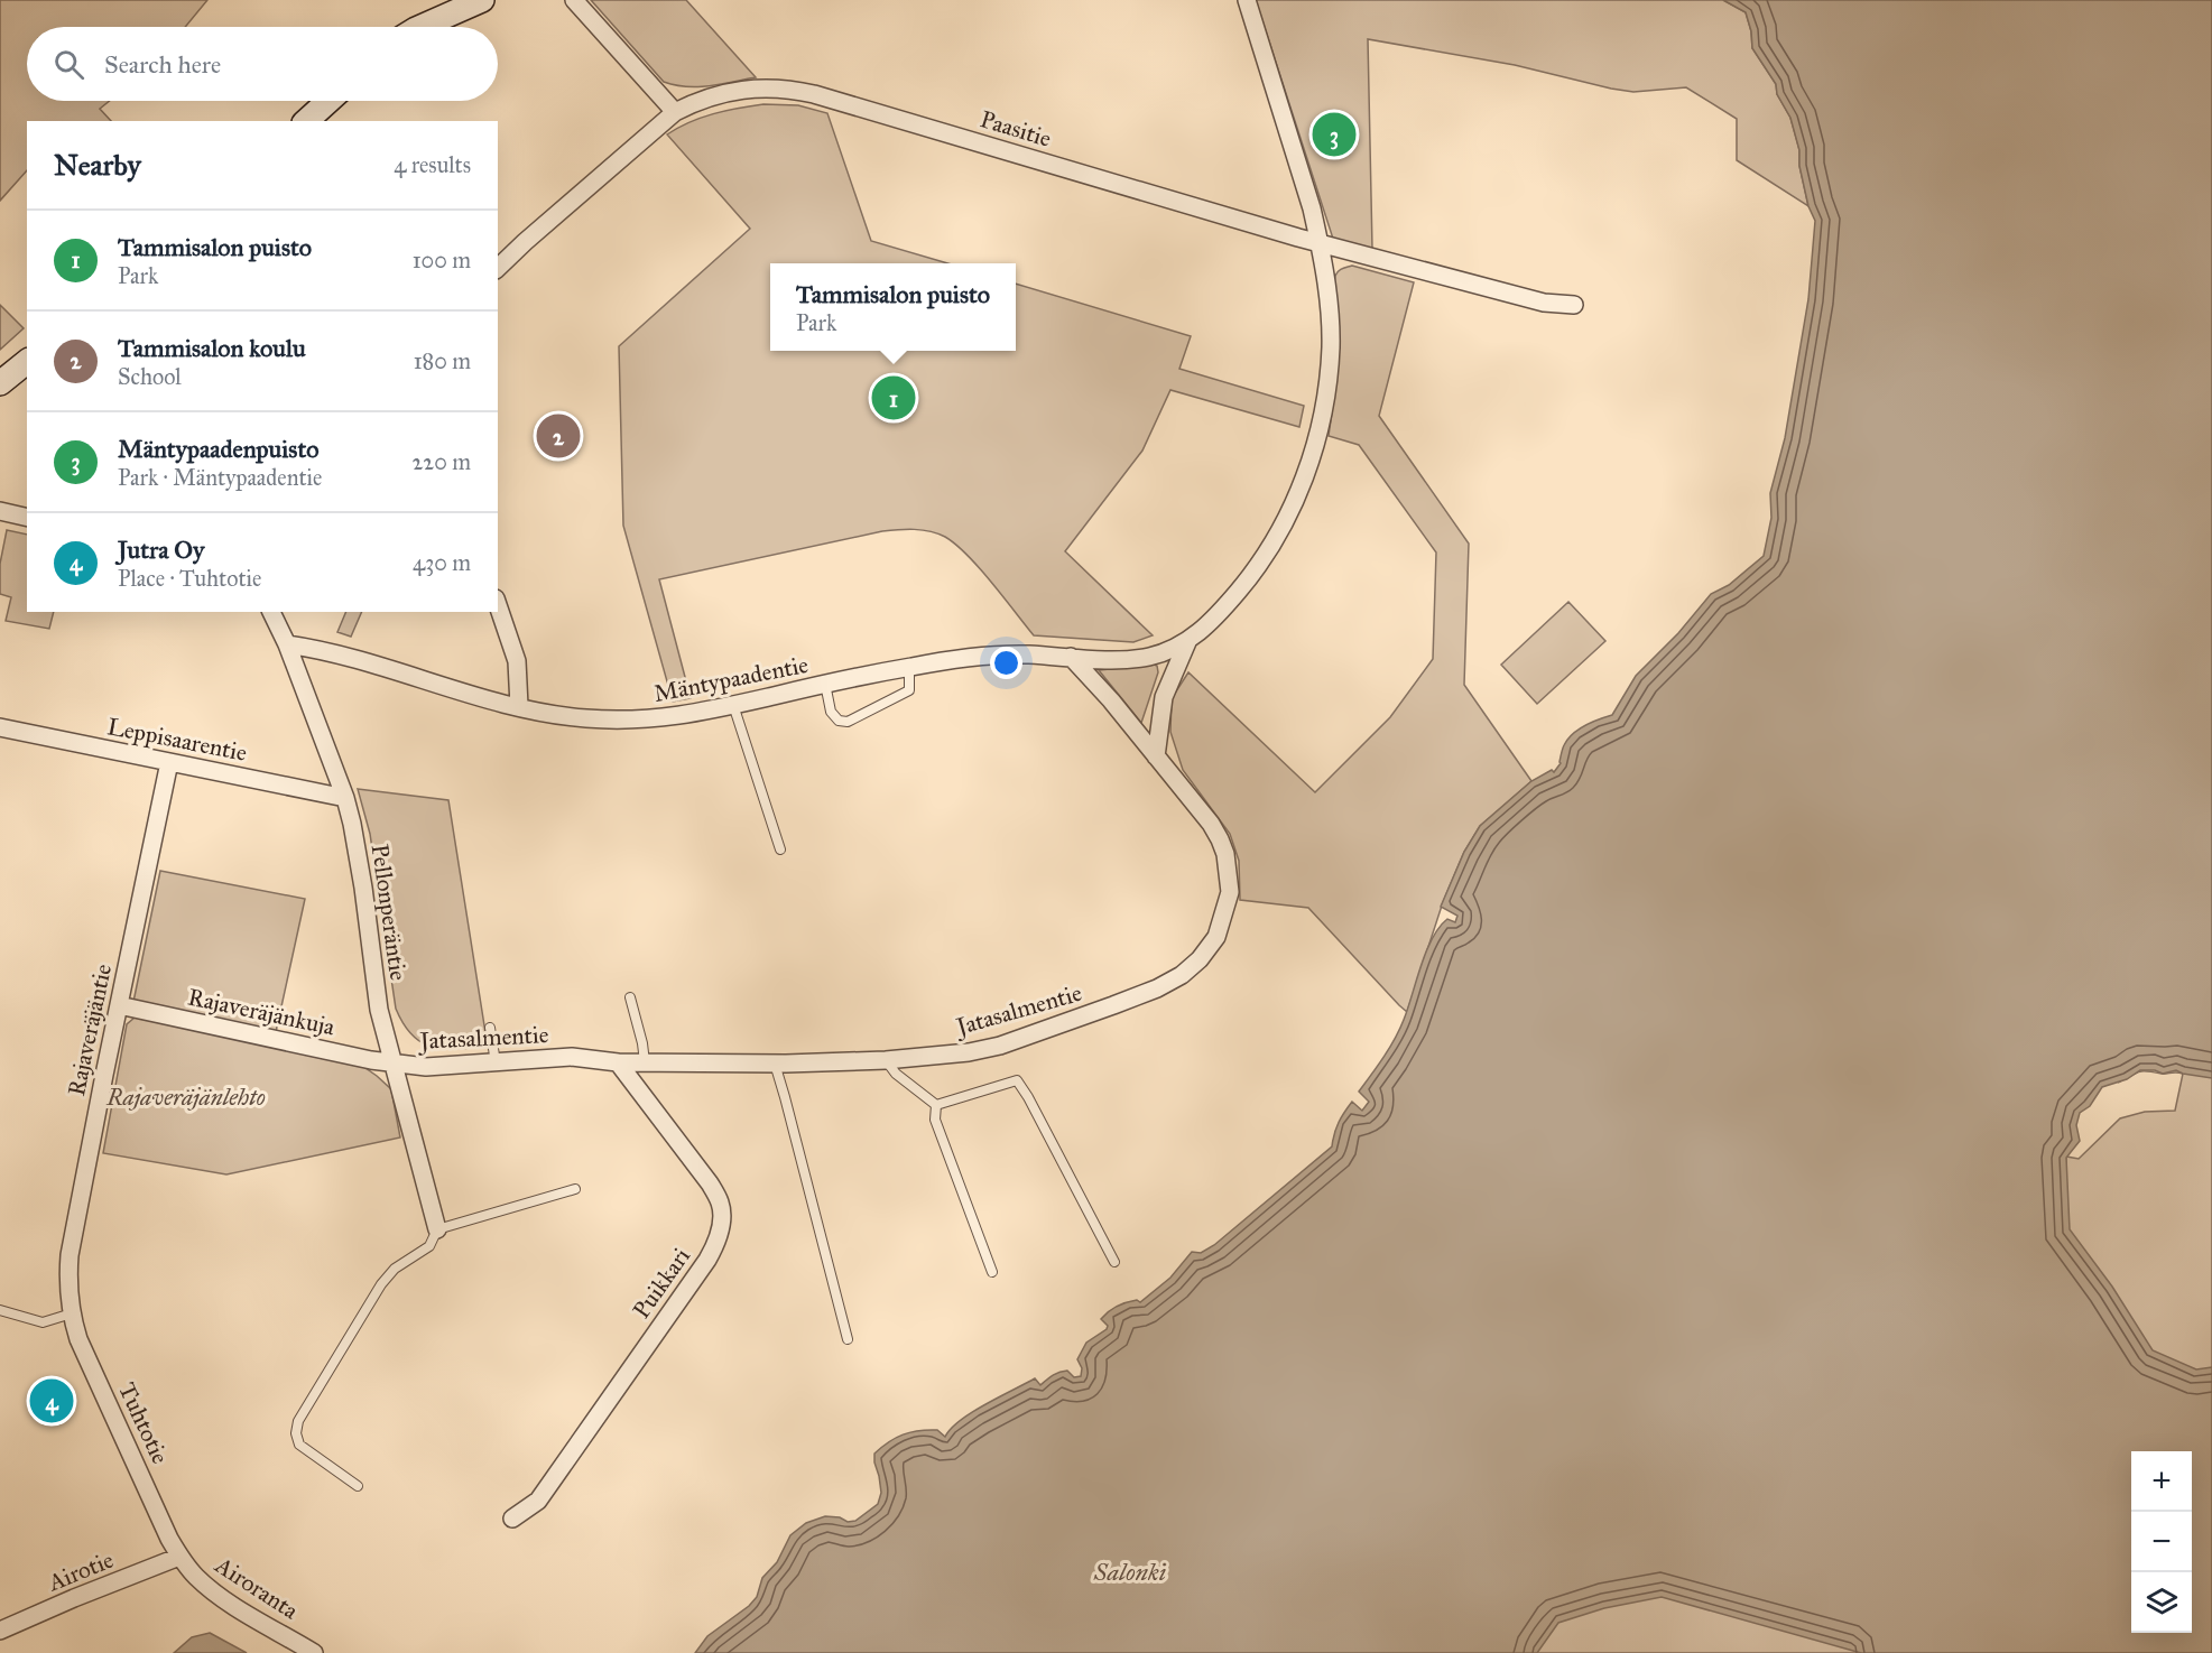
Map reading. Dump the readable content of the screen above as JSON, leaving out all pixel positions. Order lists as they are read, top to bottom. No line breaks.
{"streets":{"street":["Paasitie","Mäntypaadentie","Leppisaarentie","Pellonperäntie","Jatasalmentie","Rajaveräjänkuja","Rajaveräjäntie","Puikkari","Tuhtotie","Airotie","Airoranta"]},"crossings":[["Paasitie","Mäntypaadentie"],["Mäntypaadentie","Pellonperäntie"],["Mäntypaadentie","Jatasalmentie"],["Leppisaarentie","Pellonperäntie"],["Leppisaarentie","Rajaveräjäntie"],["Pellonperäntie","Jatasalmentie"],["Pellonperäntie","Rajaveräjänkuja"],["Jatasalmentie","Rajaveräjänkuja"],["Jatasalmentie","Puikkari"],["Rajaveräjänkuja","Rajaveräjäntie"],["Rajaveräjäntie","Tuhtotie"],["Tuhtotie","Airotie"],["Tuhtotie","Airoranta"],["Airotie","Airoranta"]],"water":["Salonki"],"parks":["Rajaveräjänlehto"],"page":{"search":"Search here","pins":["3","1","2","4"],"heading":["Nearby","4 results"],"list":[{"mark":"1","name":"Tammisalon puisto","note":"Park","value":"100 m"},{"mark":"2","name":"Tammisalon koulu","note":"School","value":"180 m"},{"mark":"3","name":"Mäntypaadenpuisto","note":"Park · Mäntypaadentie","value":"220 m"},{"mark":"4","name":"Jutra Oy","note":"Place · Tuhtotie","value":"430 m"}],"popup":["Tammisalon puisto","Park"],"map_buttons":["+","−"]}}
